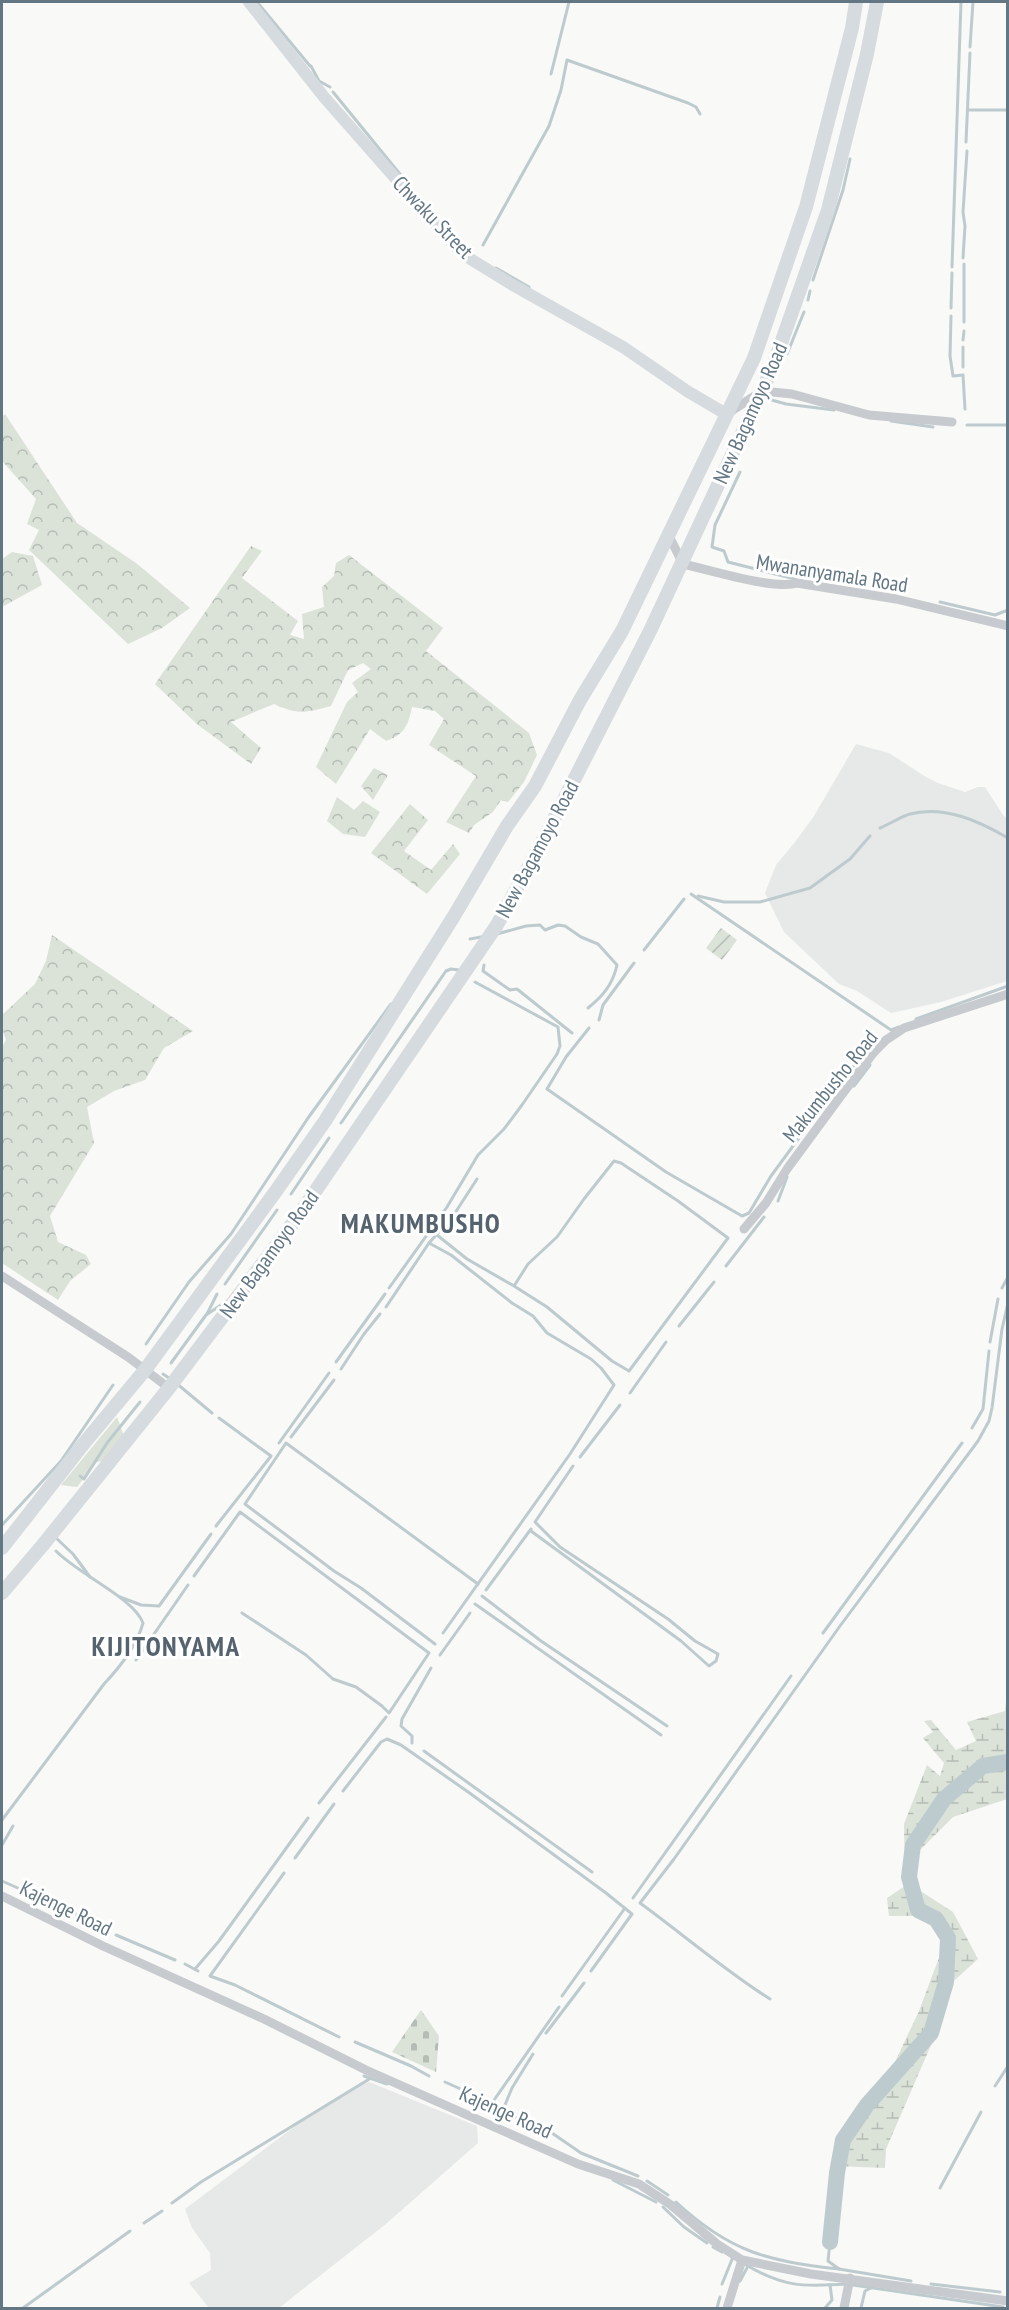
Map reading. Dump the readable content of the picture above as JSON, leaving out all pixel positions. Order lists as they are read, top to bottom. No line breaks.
{"streets":{"highway":["New Bagamoyo Road"],"main road":["Chwaku Street"],"street":["Mwananyamala Road","Makumbusho Road","Kajenge Road"]},"crossings":[["Chwaku Street","New Bagamoyo Road"],["New Bagamoyo Road","Mwananyamala Road"]],"districts":["MAKUMBUSHO","KIJITONYAMA"]}
